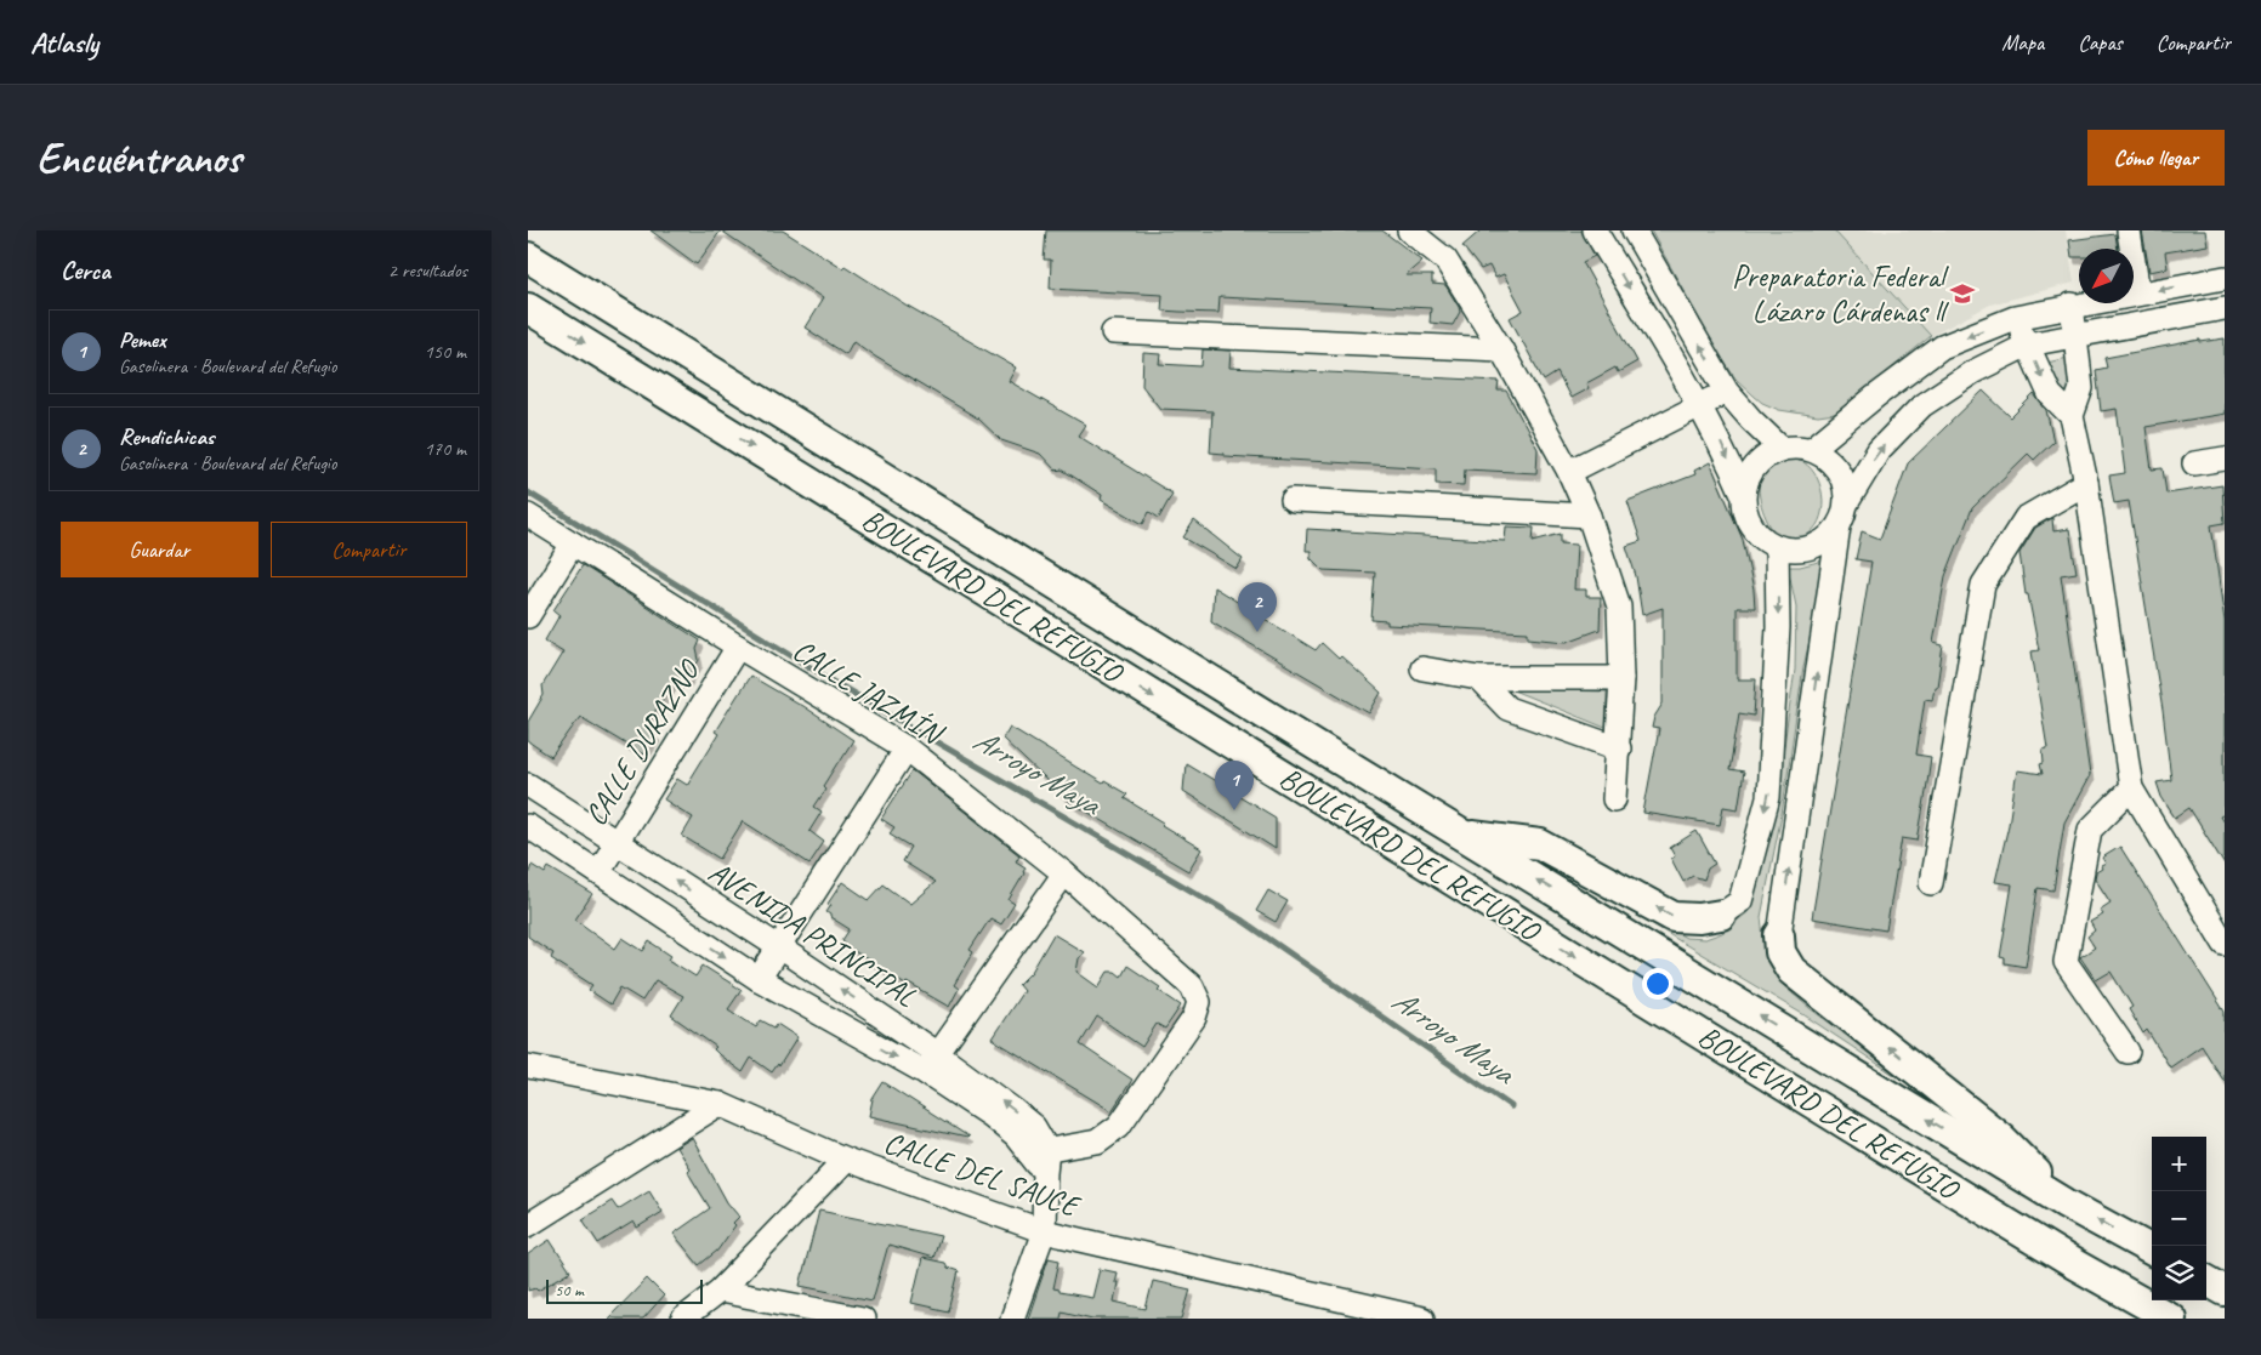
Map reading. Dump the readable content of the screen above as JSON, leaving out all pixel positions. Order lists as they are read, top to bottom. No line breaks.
{"streets":{"main road":["BOULEVARD DEL REFUGIO"],"street":["CALLE JAZMÍN","CALLE DURAZNO","AVENIDA PRINCIPAL","CALLE DEL SAUCE"]},"crossings":[["CALLE JAZMÍN","CALLE DURAZNO"],["CALLE JAZMÍN","AVENIDA PRINCIPAL"],["CALLE DURAZNO","AVENIDA PRINCIPAL"],["AVENIDA PRINCIPAL","CALLE DEL SAUCE"]],"water":["Arroyo Maya"],"places":{"school or university":["Preparatoria Federal Lázaro Cárdenas ll"]},"scale_bar":"50 m","north":"bottom left","page":{"header":"Atlasly","nav":["Mapa","Capas","Compartir"],"buttons":["Cómo llegar",["Guardar","Compartir"]],"title":"Encuéntranos","heading":["Cerca","2 resultados"],"list":[{"mark":"1","name":"Pemex","note":"Gasolinera · Boulevard del Refugio","value":"150 m"},{"mark":"2","name":"Rendichicas","note":"Gasolinera · Boulevard del Refugio","value":"170 m"}],"pins":["2","1"],"map_buttons":["+","−"],"scale":"50 m"}}
